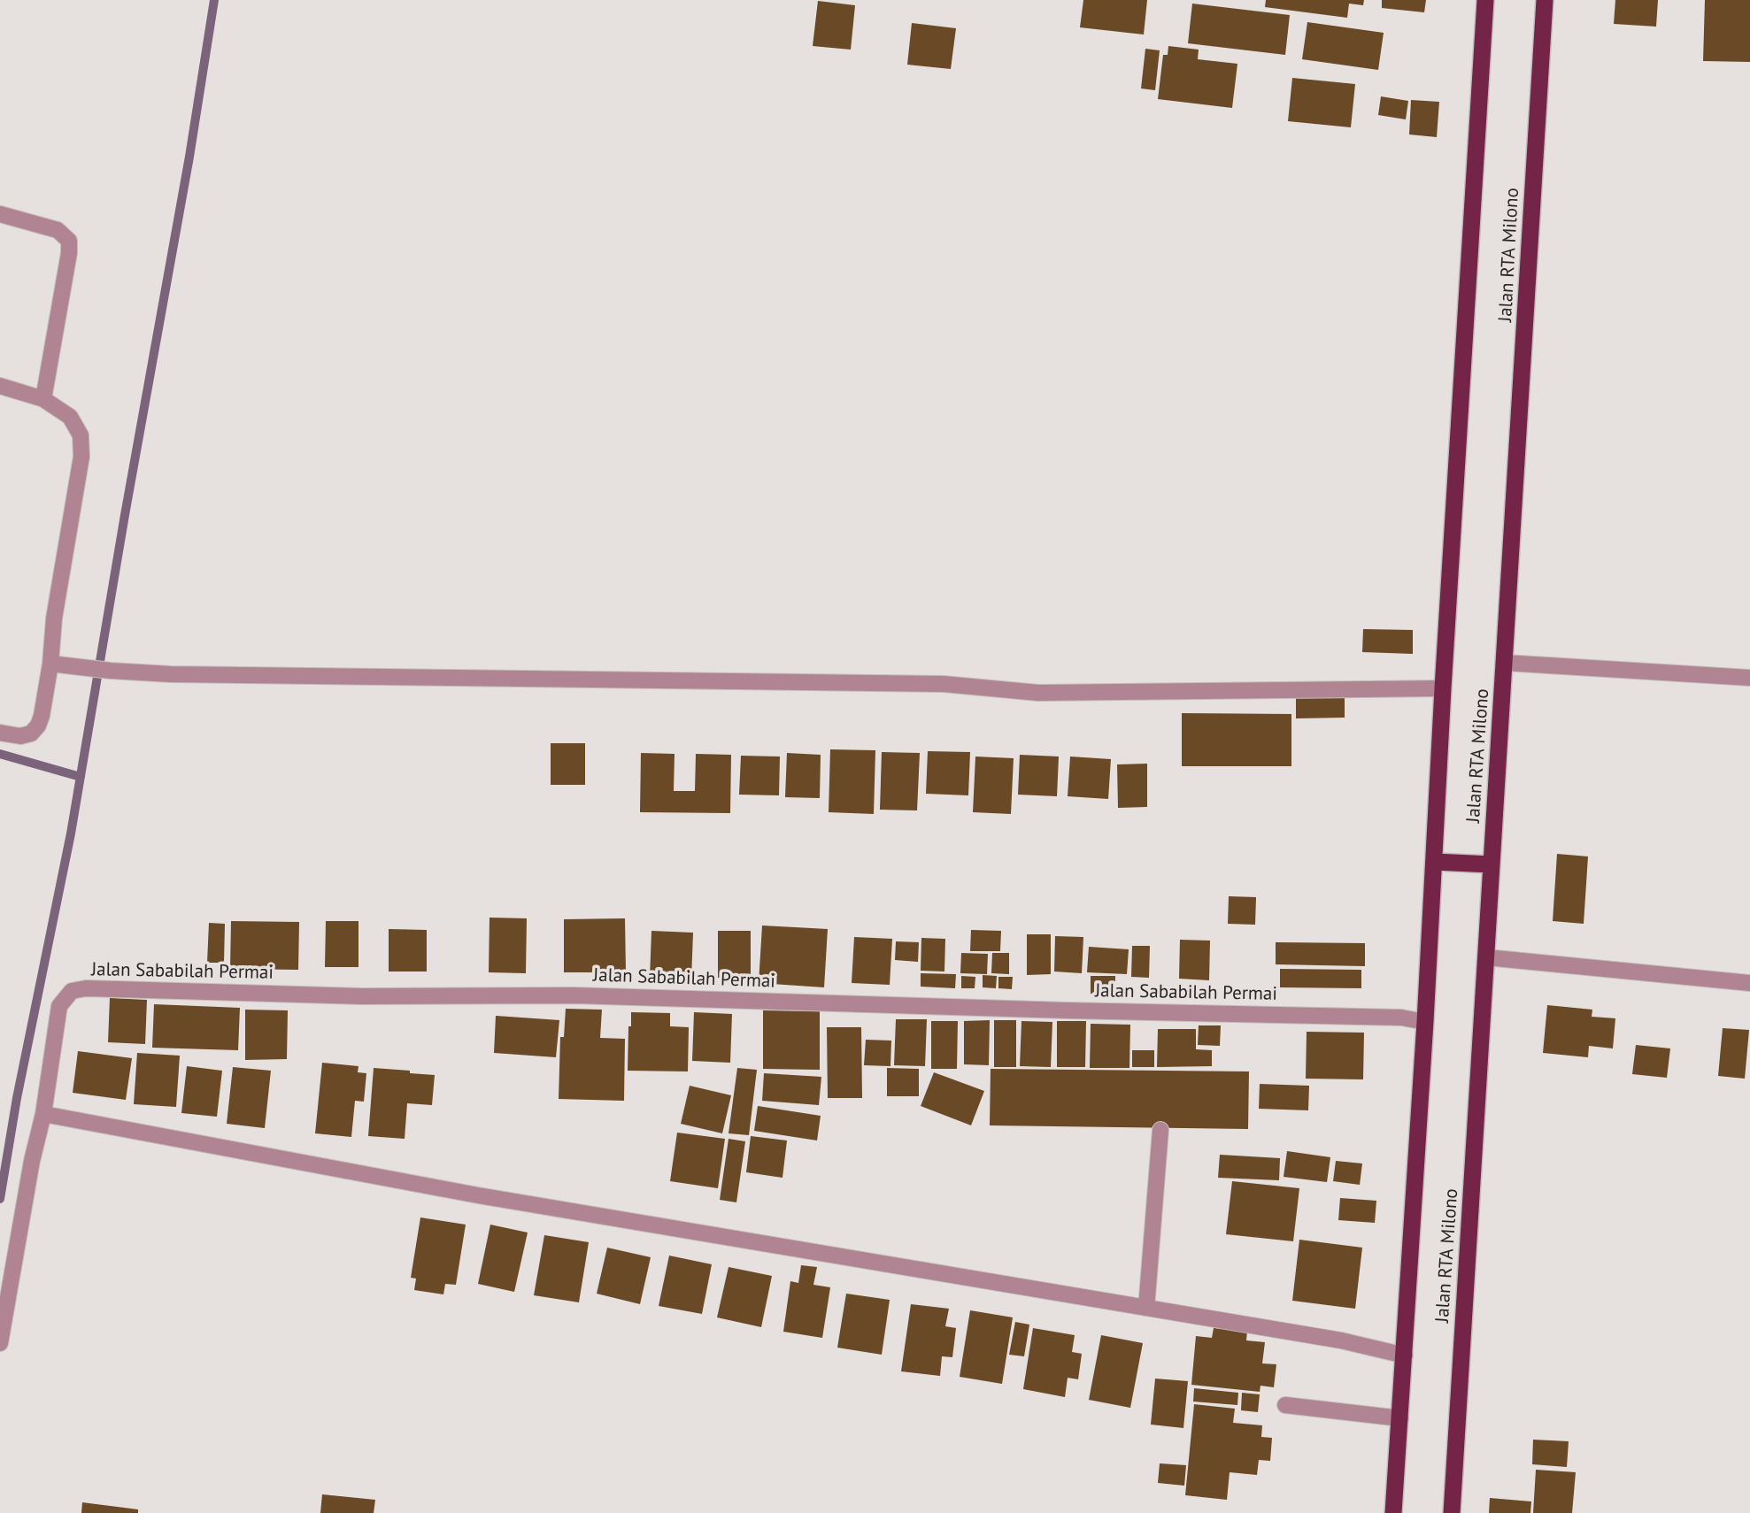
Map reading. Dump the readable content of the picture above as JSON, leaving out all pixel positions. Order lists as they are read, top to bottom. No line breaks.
{"streets":{"highway":["Jalan RTA Milono"],"street":["Jalan Sababilah Permai"]},"crossings":[["Jalan RTA Milono","Jalan Sababilah Permai"]]}
